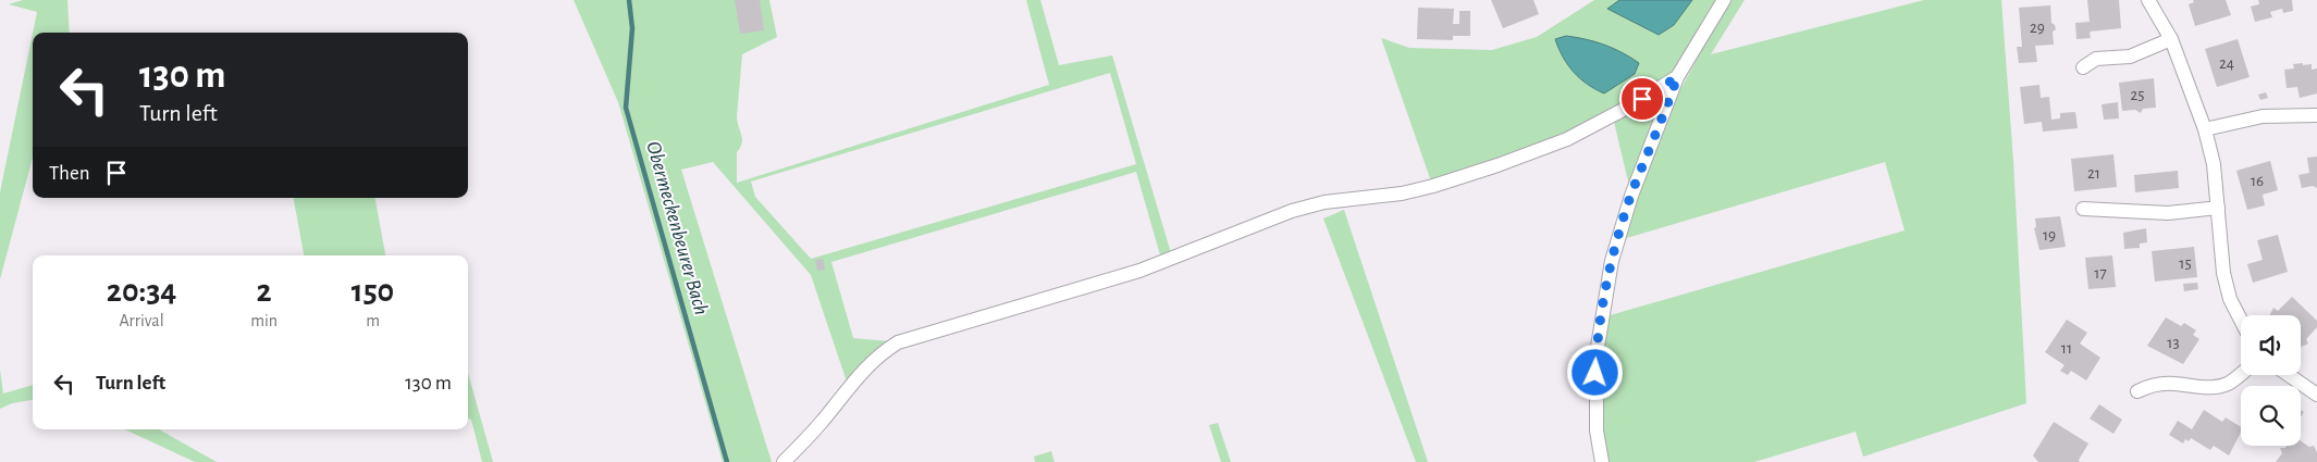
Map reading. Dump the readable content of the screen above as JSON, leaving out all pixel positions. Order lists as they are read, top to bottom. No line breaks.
{"water":["Obermeckenbeurer Bach"],"house_numbers":["29","24","25","21","16","19","15","17","13","11"],"page":{"turn":["130 m","Turn left"],"then":"Then","eta":["20:34","Arrival","2","min","150","m"],"list":[{"name":"Turn left","value":"130 m"}]}}
